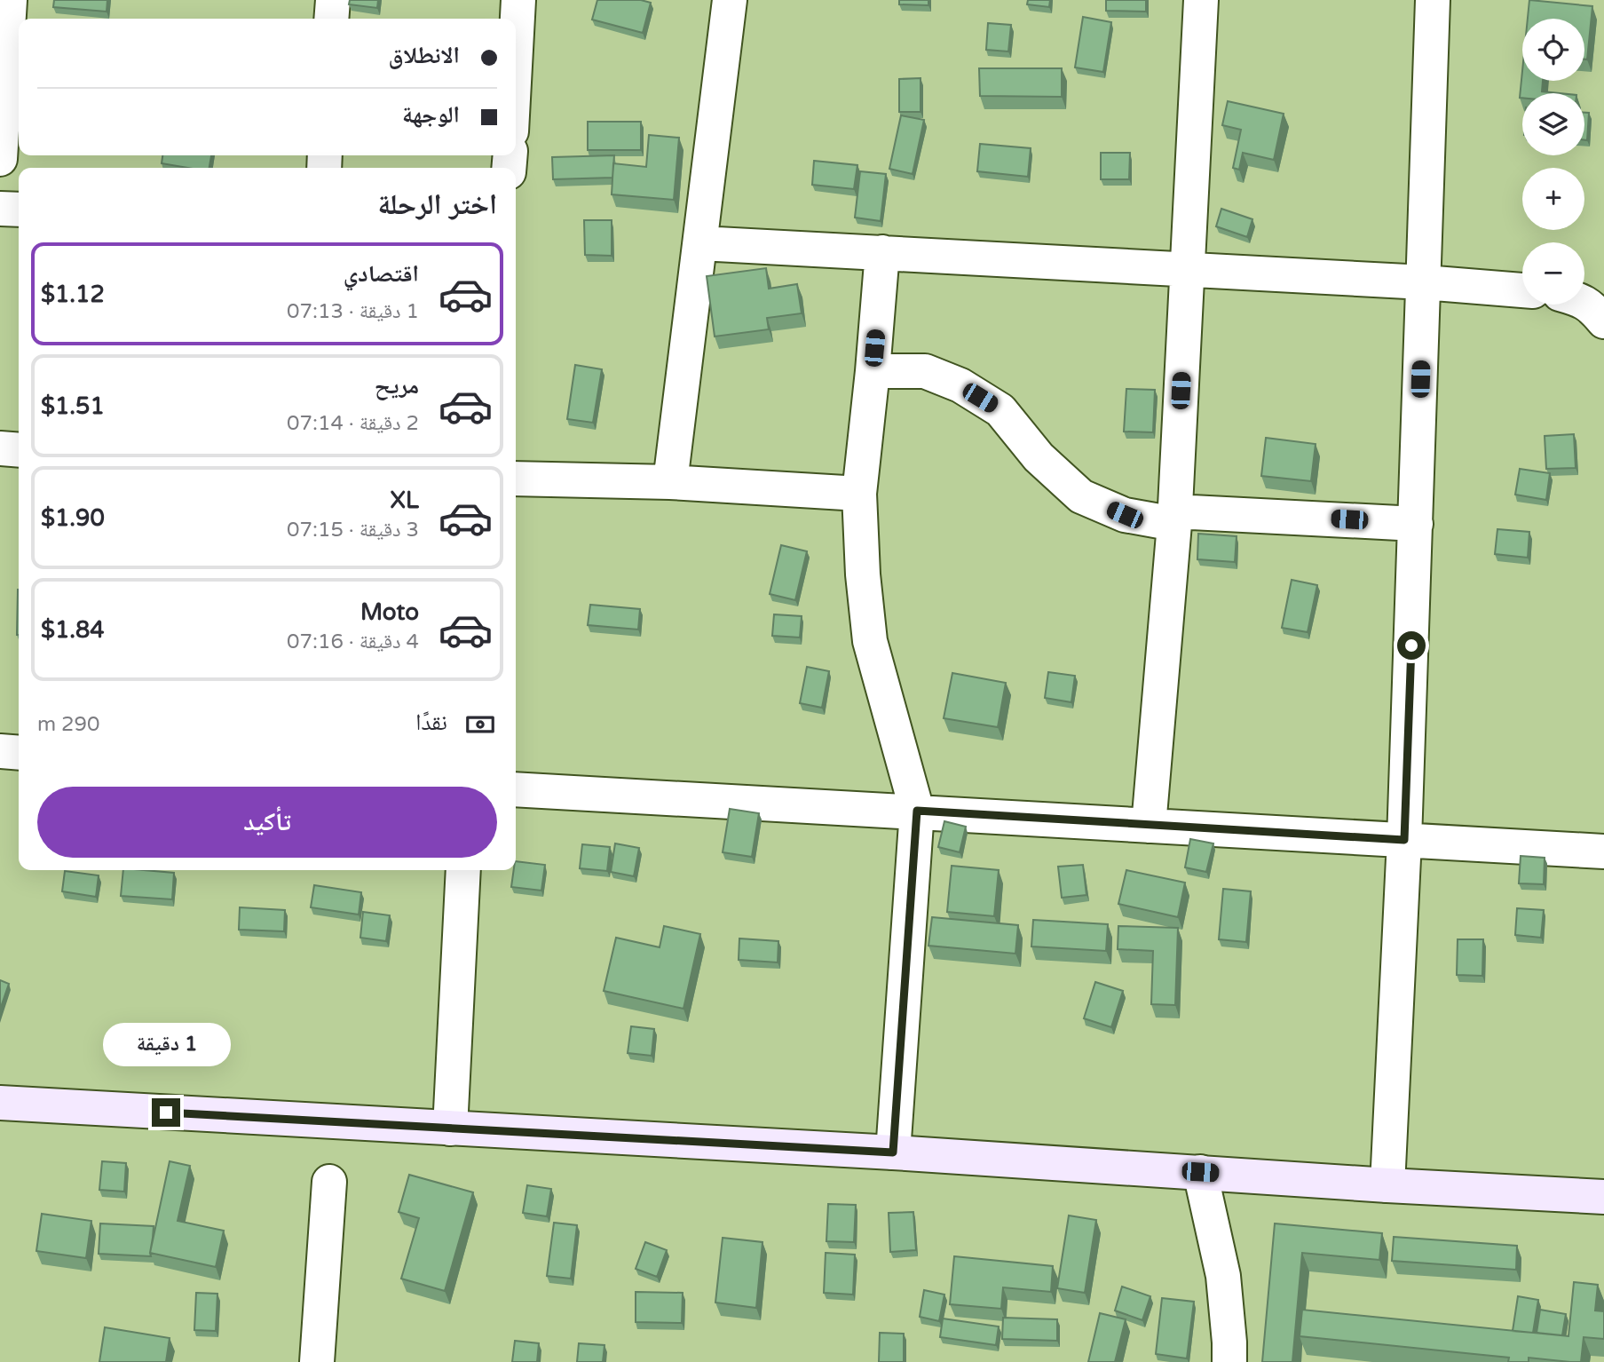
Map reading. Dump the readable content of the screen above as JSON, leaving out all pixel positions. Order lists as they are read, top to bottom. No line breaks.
{"page":{"map_buttons":["+","−"],"banner":["الانطلاق","الوجهة"],"heading":"اختر الرحلة","list":[{"name":"اقتصادي","note":"1 دقيقة · 07:13","value":"$1.12"},{"name":"مريح","note":"2 دقيقة · 07:14","value":"$1.51"},{"name":"XL","note":"3 دقيقة · 07:15","value":"$1.90"},{"name":"Moto","note":"4 دقيقة · 07:16","value":"$1.84"}],"pay":["نقدًا","290 m"],"buttons":"تأكيد","bubble":"1 دقيقة"}}
